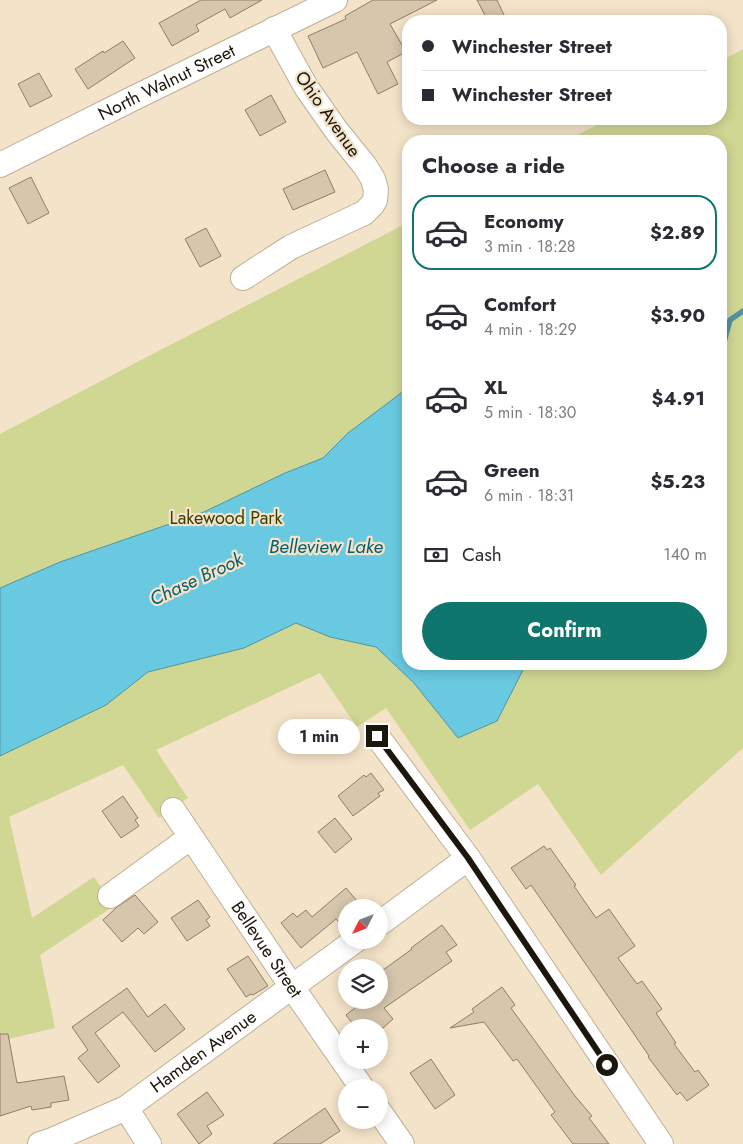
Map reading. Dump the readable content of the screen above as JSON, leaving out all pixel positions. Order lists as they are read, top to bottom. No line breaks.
{"streets":{"street":["North Walnut Street","Ohio Avenue","Bellevue Street","Hamden Avenue"]},"crossings":[["North Walnut Street","Ohio Avenue"],["Bellevue Street","Hamden Avenue"]],"water":["Belleview Lake","Chase Brook"],"parks":["Lakewood Park"],"north":"bottom left","page":{"banner":["Winchester Street","Winchester Street"],"heading":"Choose a ride","list":[{"name":"Economy","note":"3 min · 18:28","value":"$2.89"},{"name":"Comfort","note":"4 min · 18:29","value":"$3.90"},{"name":"XL","note":"5 min · 18:30","value":"$4.91"},{"name":"Green","note":"6 min · 18:31","value":"$5.23"}],"pay":["Cash","140 m"],"buttons":"Confirm","bubble":"1 min","map_buttons":["+","−"]}}
